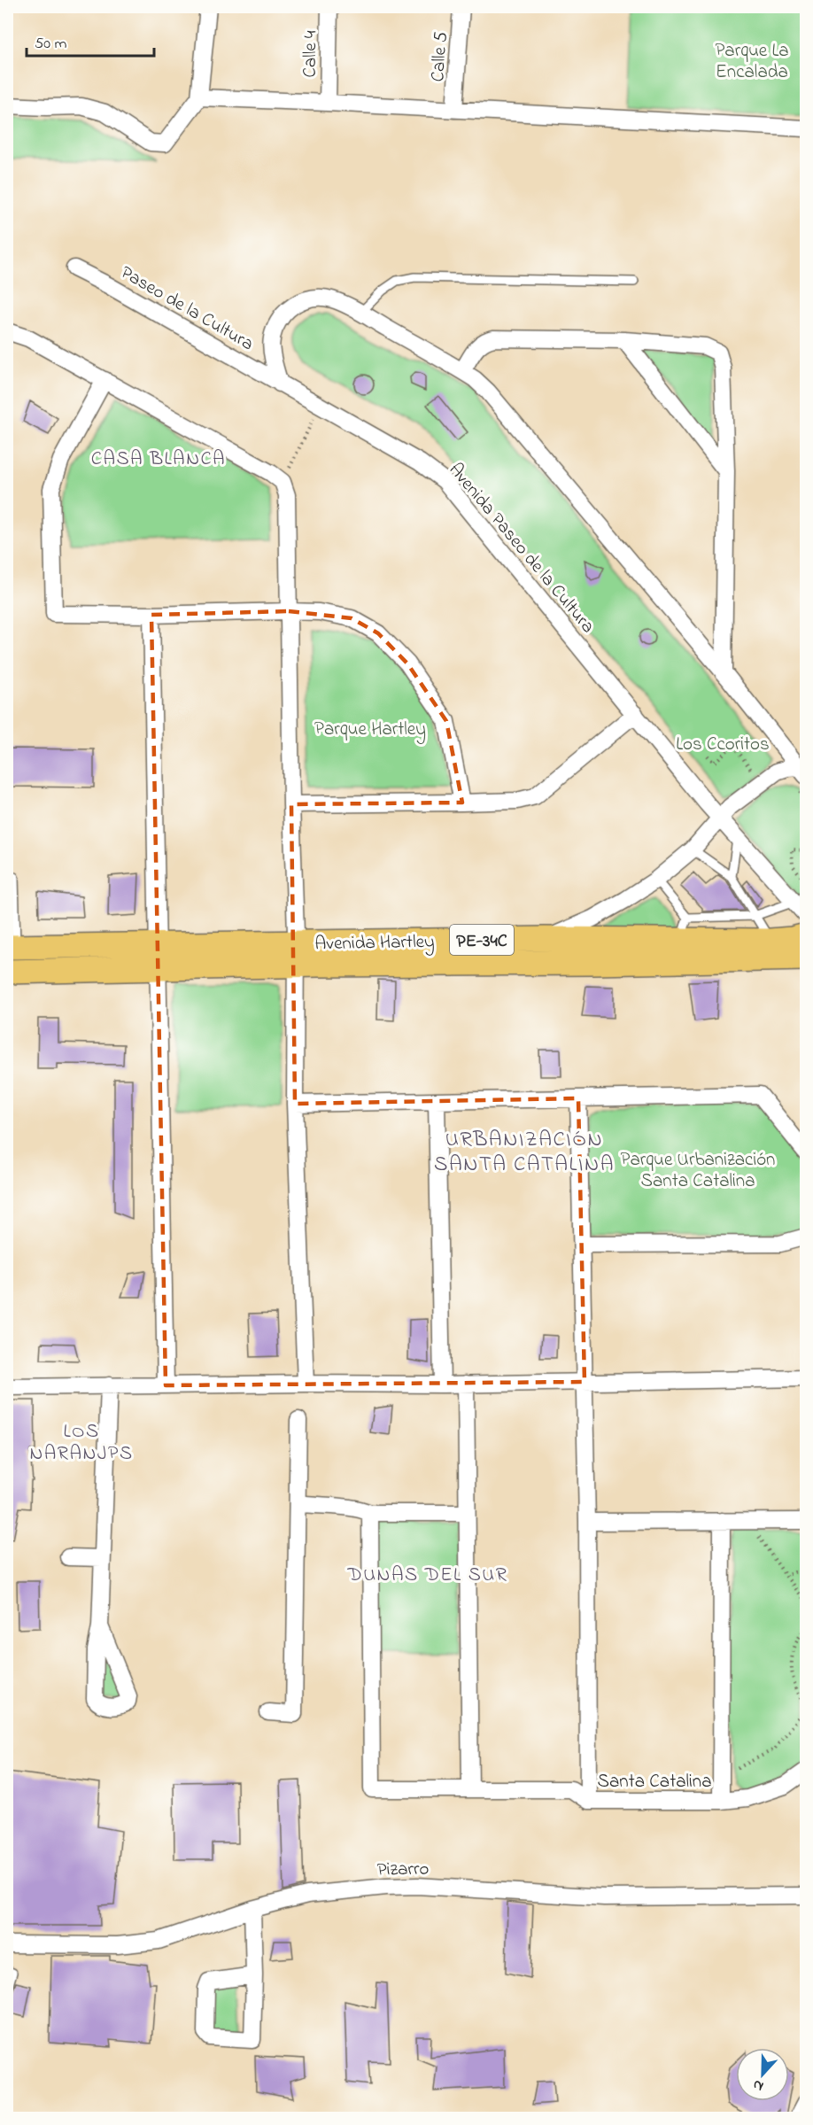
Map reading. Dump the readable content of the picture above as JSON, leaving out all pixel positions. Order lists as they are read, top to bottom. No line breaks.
{"streets":{"main road":["PE-34C","Avenida Hartley"],"street":["Calle 4","Calle 5","Paseo de la Cultura","Avenida Paseo de la Cultura","Santa Catalina","Pizarro"]},"crossings":[["Paseo de la Cultura","Avenida Paseo de la Cultura"]],"districts":["CASA BLANCA","URBANIZACIÓN SANTA CATALINA","LOS NARANJPS","DUNAS DEL SUR"],"parks":["Parque La Encalada","Parque Hartley","Los Ccoritos","Parque Urbanización Santa Catalina"],"scale_bar":"50 m","north":"bottom"}
